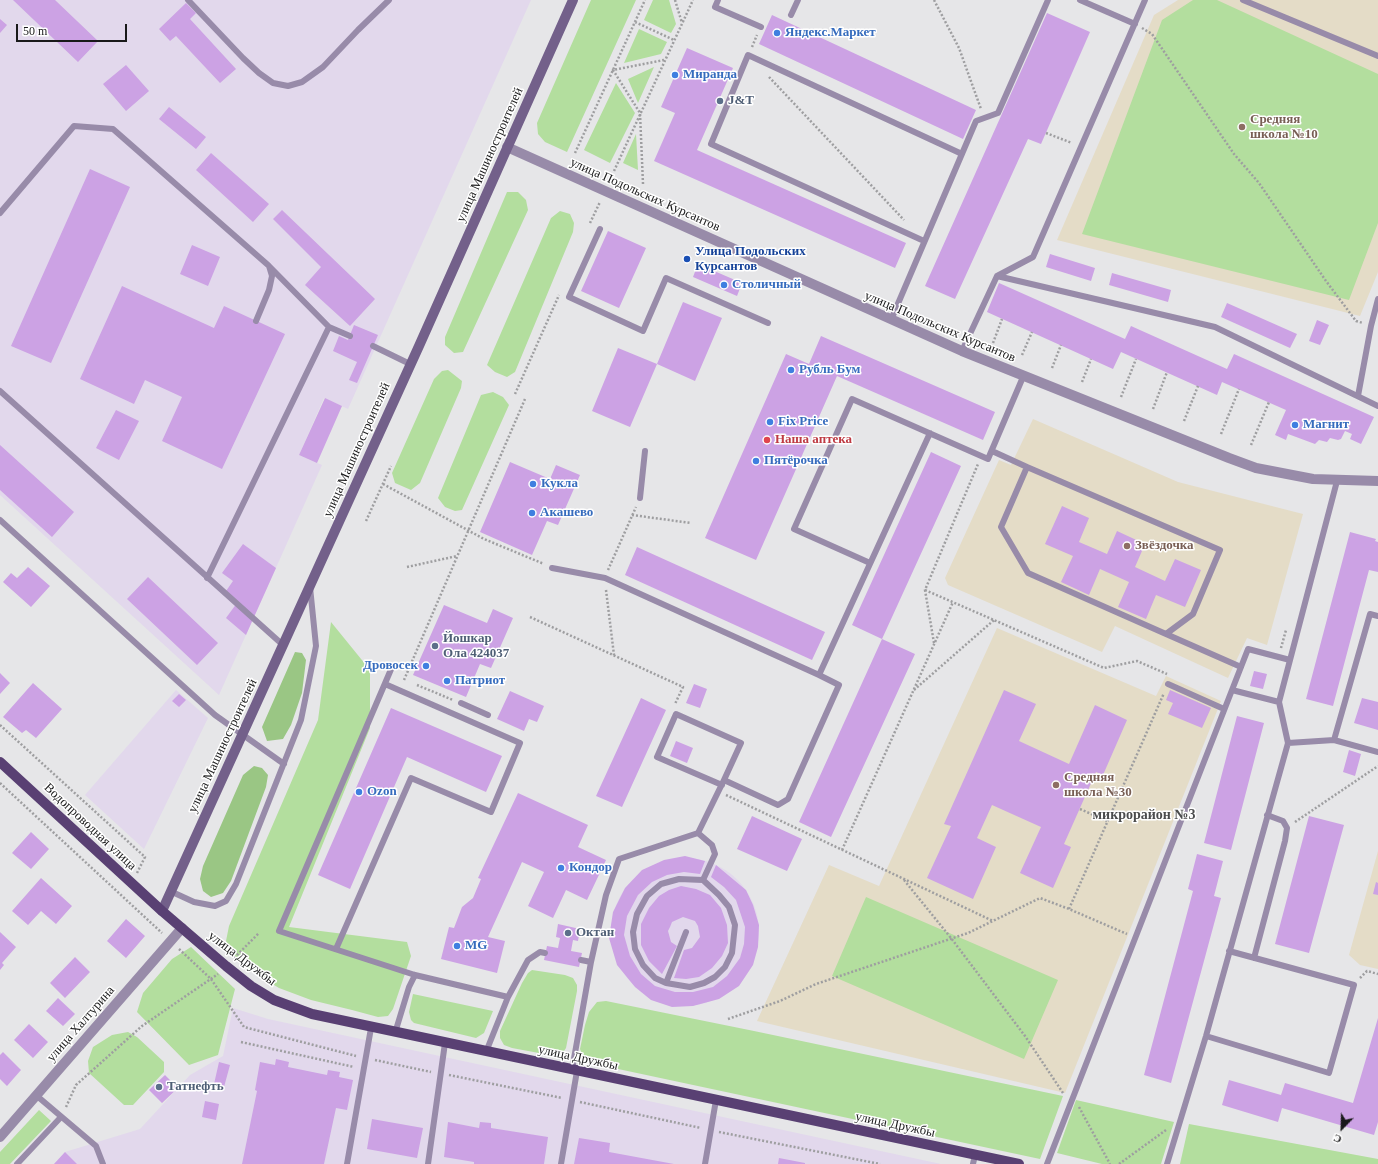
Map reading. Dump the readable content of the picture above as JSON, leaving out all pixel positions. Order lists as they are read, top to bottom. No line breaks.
{"streets":{"main road":["улица Машиностроителей","Водопроводная улица","улица Дружбы"],"street":["улица Подольских Курсантов","улица Халтурина"]},"crossings":[["улица Машиностроителей","улица Подольских Курсантов"],["улица Машиностроителей","Водопроводная улица"],["улица Машиностроителей","улица Дружбы"],["Водопроводная улица","улица Дружбы"],["улица Дружбы","улица Халтурина"]],"districts":["микрорайон №3"],"places":["Яндекс.Маркет","Миранда","J&T","Средняя школа №10","Улица Подольских Курсантов","Столичный","Рубль Бум","Fix Price","Магнит","Наша аптека","Пятёрочка","Кукла","Акашево","Звёздочка","Йошкар Ола 424037","Дровосек","Патриот","Средняя школа №30","Ozon","Кондор","Октан","MG","Татнефть"],"scale_bar":"50 m","north":"bottom left"}
